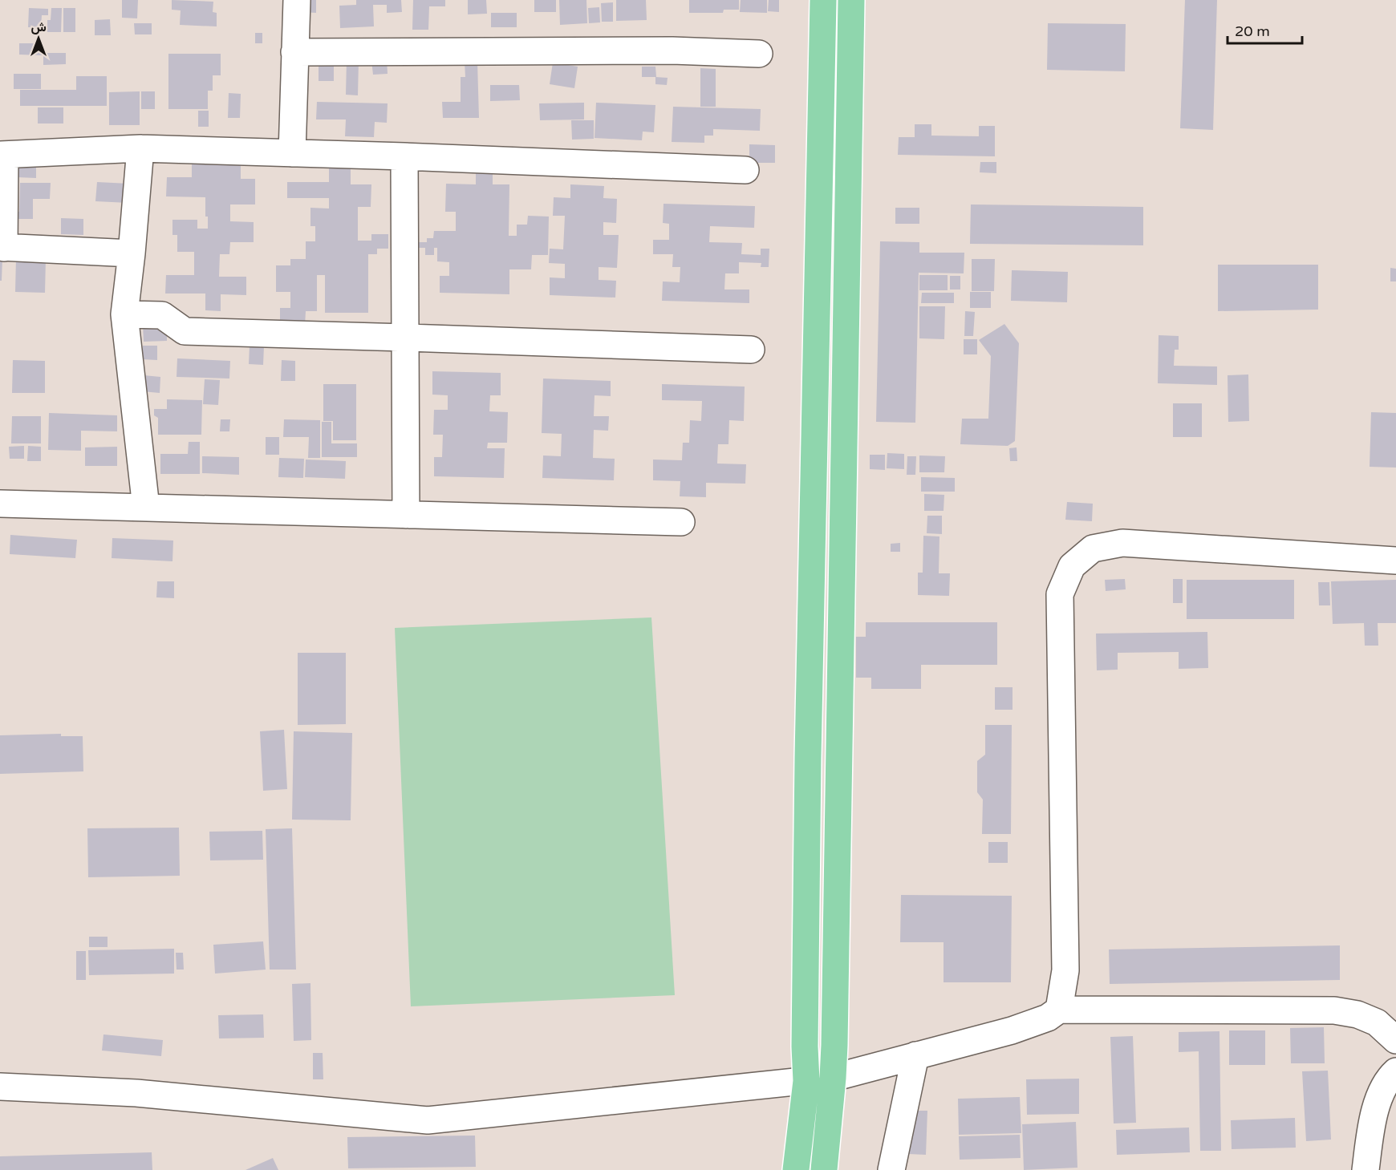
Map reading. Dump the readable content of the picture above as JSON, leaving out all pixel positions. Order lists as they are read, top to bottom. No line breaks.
{"scale_bar":"20 m","north":"top"}
